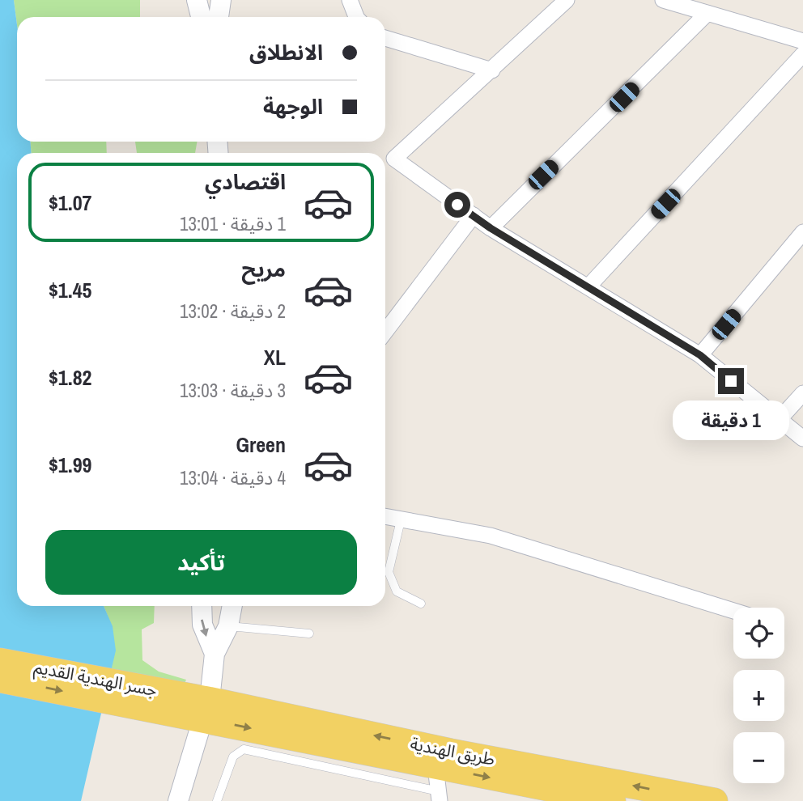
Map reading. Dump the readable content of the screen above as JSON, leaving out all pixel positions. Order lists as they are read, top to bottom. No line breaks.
{"streets":{"main road":["جسر الهندية القديم","طريق الهندية"]},"crossings":[["جسر الهندية القديم","طريق الهندية"]],"page":{"banner":["الانطلاق","الوجهة"],"list":[{"name":"اقتصادي","note":"1 دقيقة · 13:01","value":"$1.07"},{"name":"مريح","note":"2 دقيقة · 13:02","value":"$1.45"},{"name":"XL","note":"3 دقيقة · 13:03","value":"$1.82"},{"name":"Green","note":"4 دقيقة · 13:04","value":"$1.99"}],"bubble":"1 دقيقة","buttons":"تأكيد","map_buttons":["+","−"]}}
